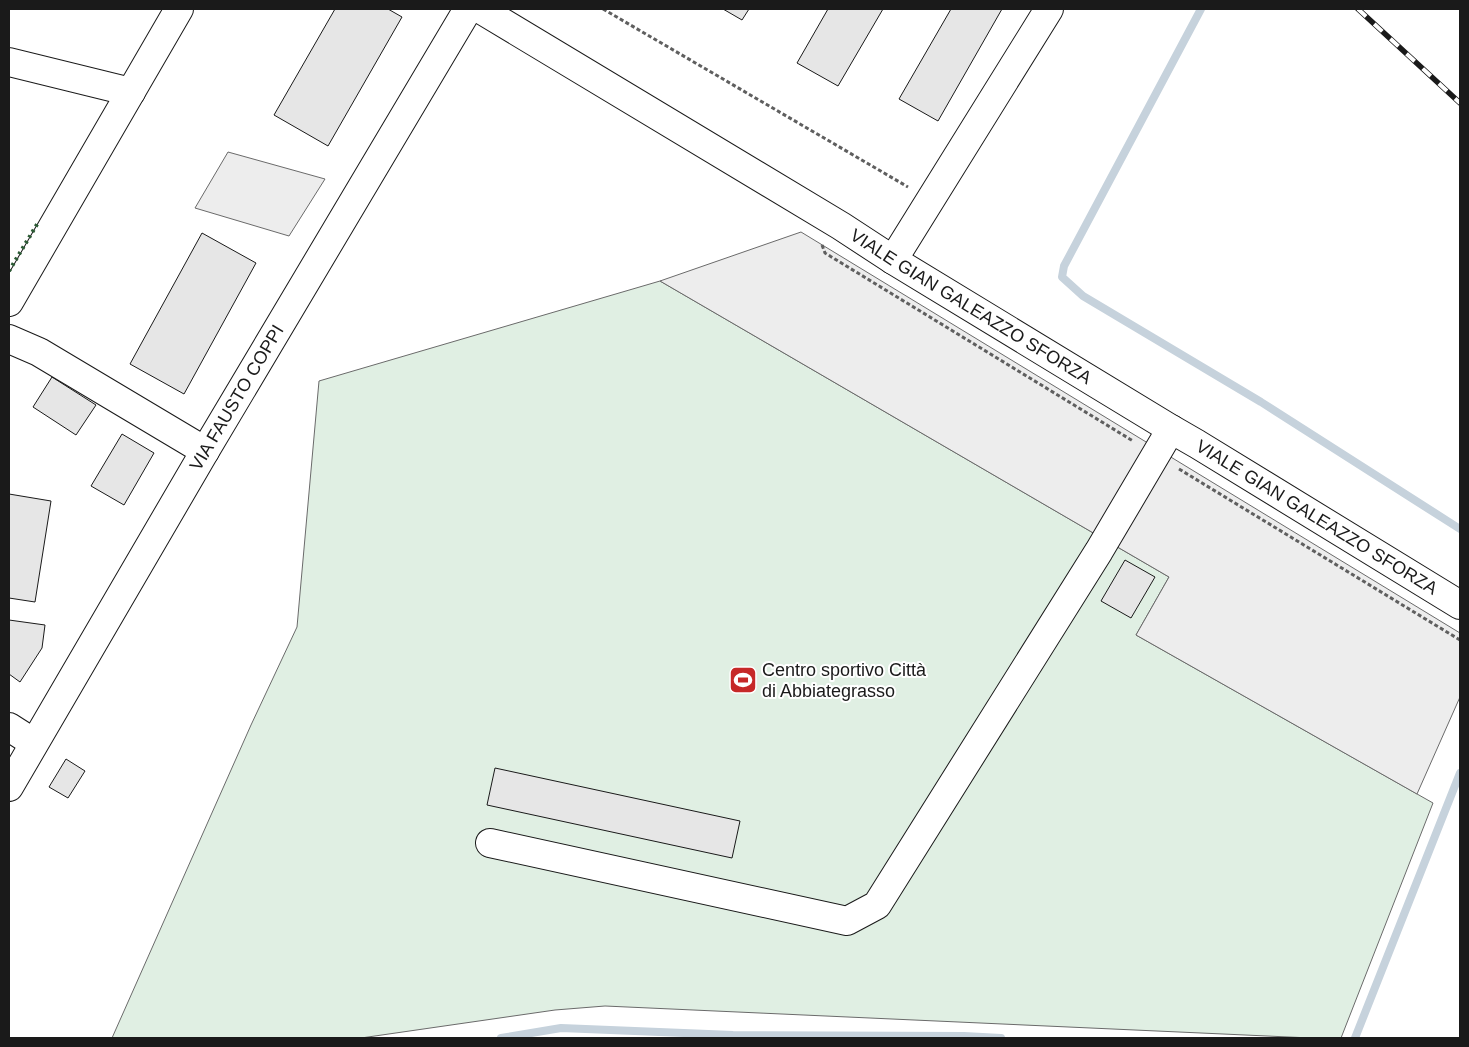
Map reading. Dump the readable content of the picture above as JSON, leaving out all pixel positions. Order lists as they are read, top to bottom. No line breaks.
{"streets":{"street":["VIALE GIAN GALEAZZO SFORZA","VIA FAUSTO COPPI"]},"places":{"sports":["Centro sportivo Città di Abbiategrasso"]}}
